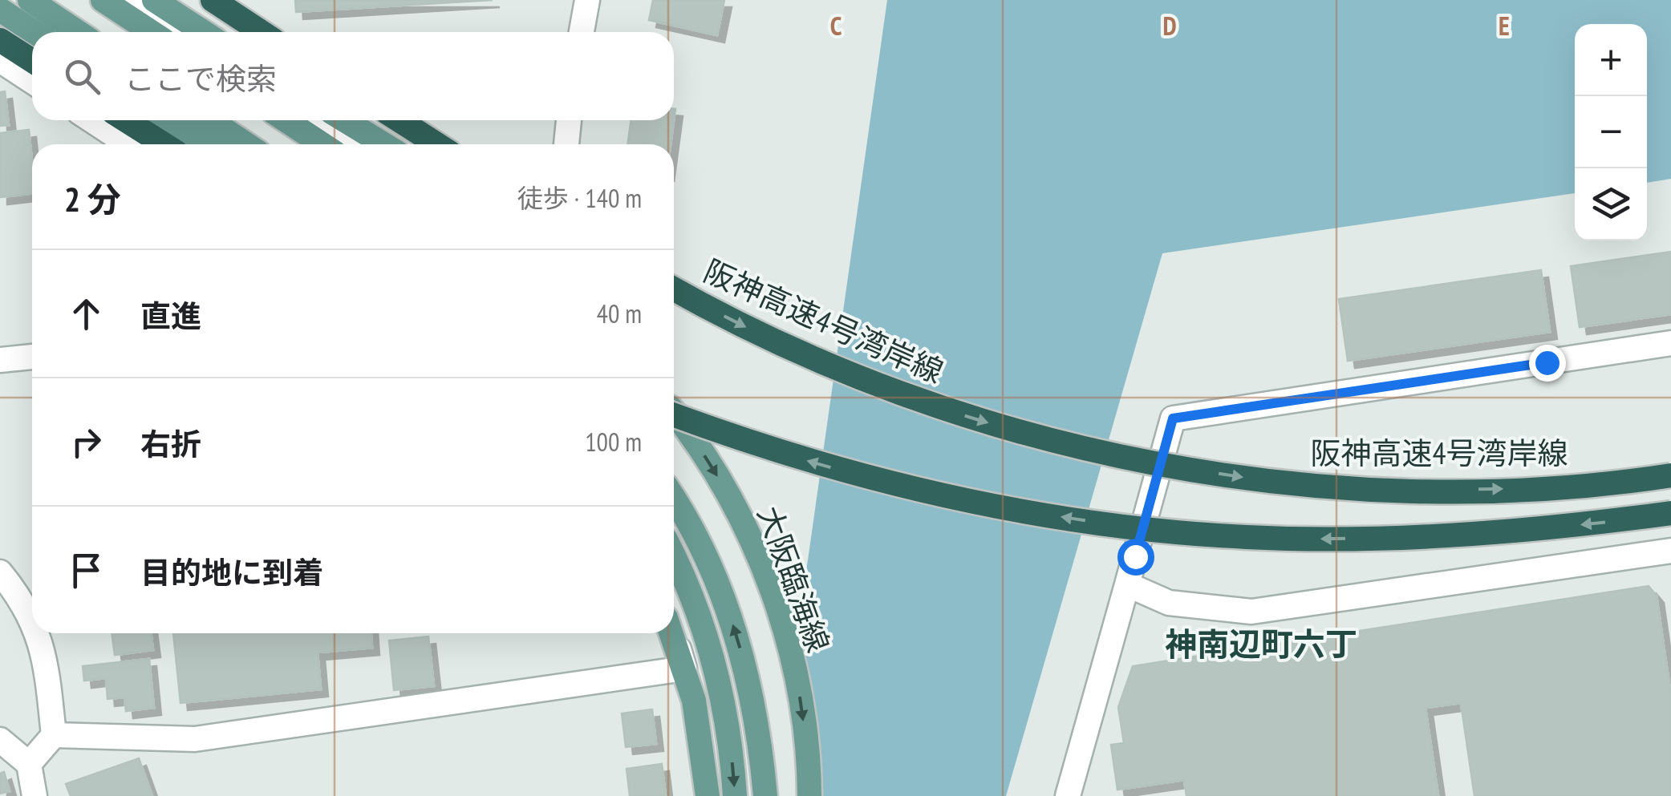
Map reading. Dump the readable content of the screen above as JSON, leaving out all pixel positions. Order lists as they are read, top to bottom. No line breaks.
{"streets":{"highway":["阪神高速4号湾岸線"],"main road":["大阪臨海線"]},"districts":["神南辺町六丁"],"page":{"map_buttons":["+","−"],"search":"ここで検索","heading":["2 分","徒歩 · 140 m"],"list":[["直進","40 m"],["右折","100 m"],"目的地に到着"]},"grid":{"columns":["C","D","E"]}}
